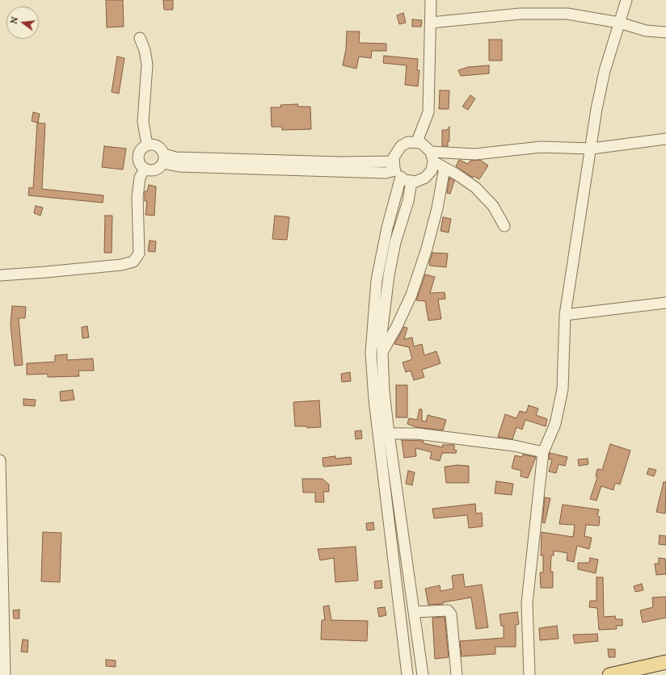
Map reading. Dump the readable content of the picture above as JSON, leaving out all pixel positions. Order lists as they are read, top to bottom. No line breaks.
{"north":"left"}
